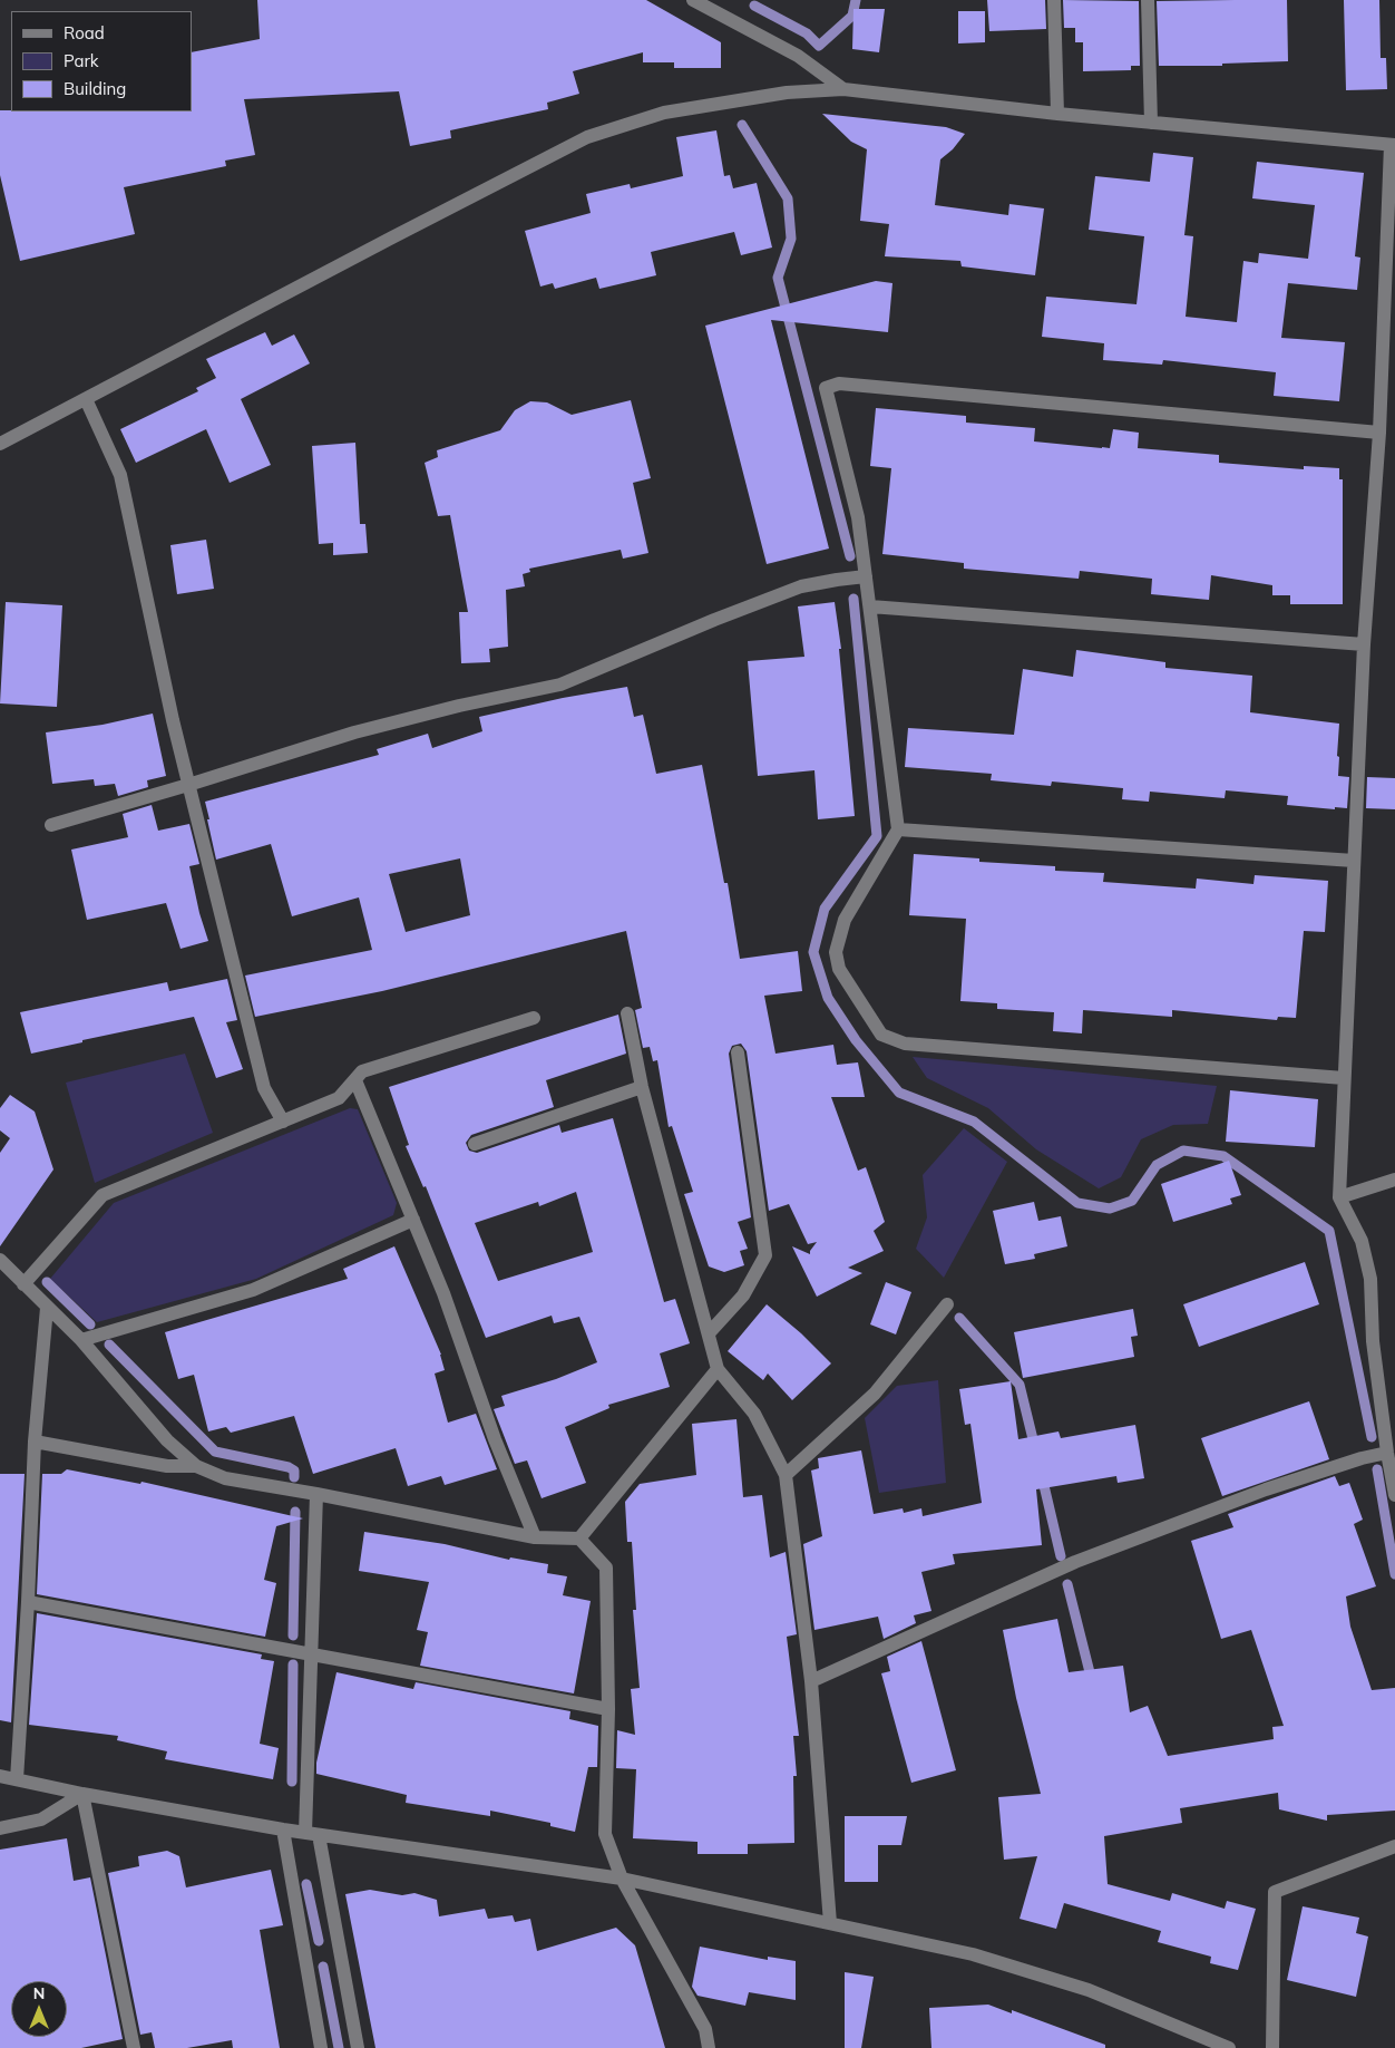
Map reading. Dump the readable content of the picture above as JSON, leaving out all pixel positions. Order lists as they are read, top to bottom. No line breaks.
{"legend":["Road","Park","Building"],"north":"top"}
